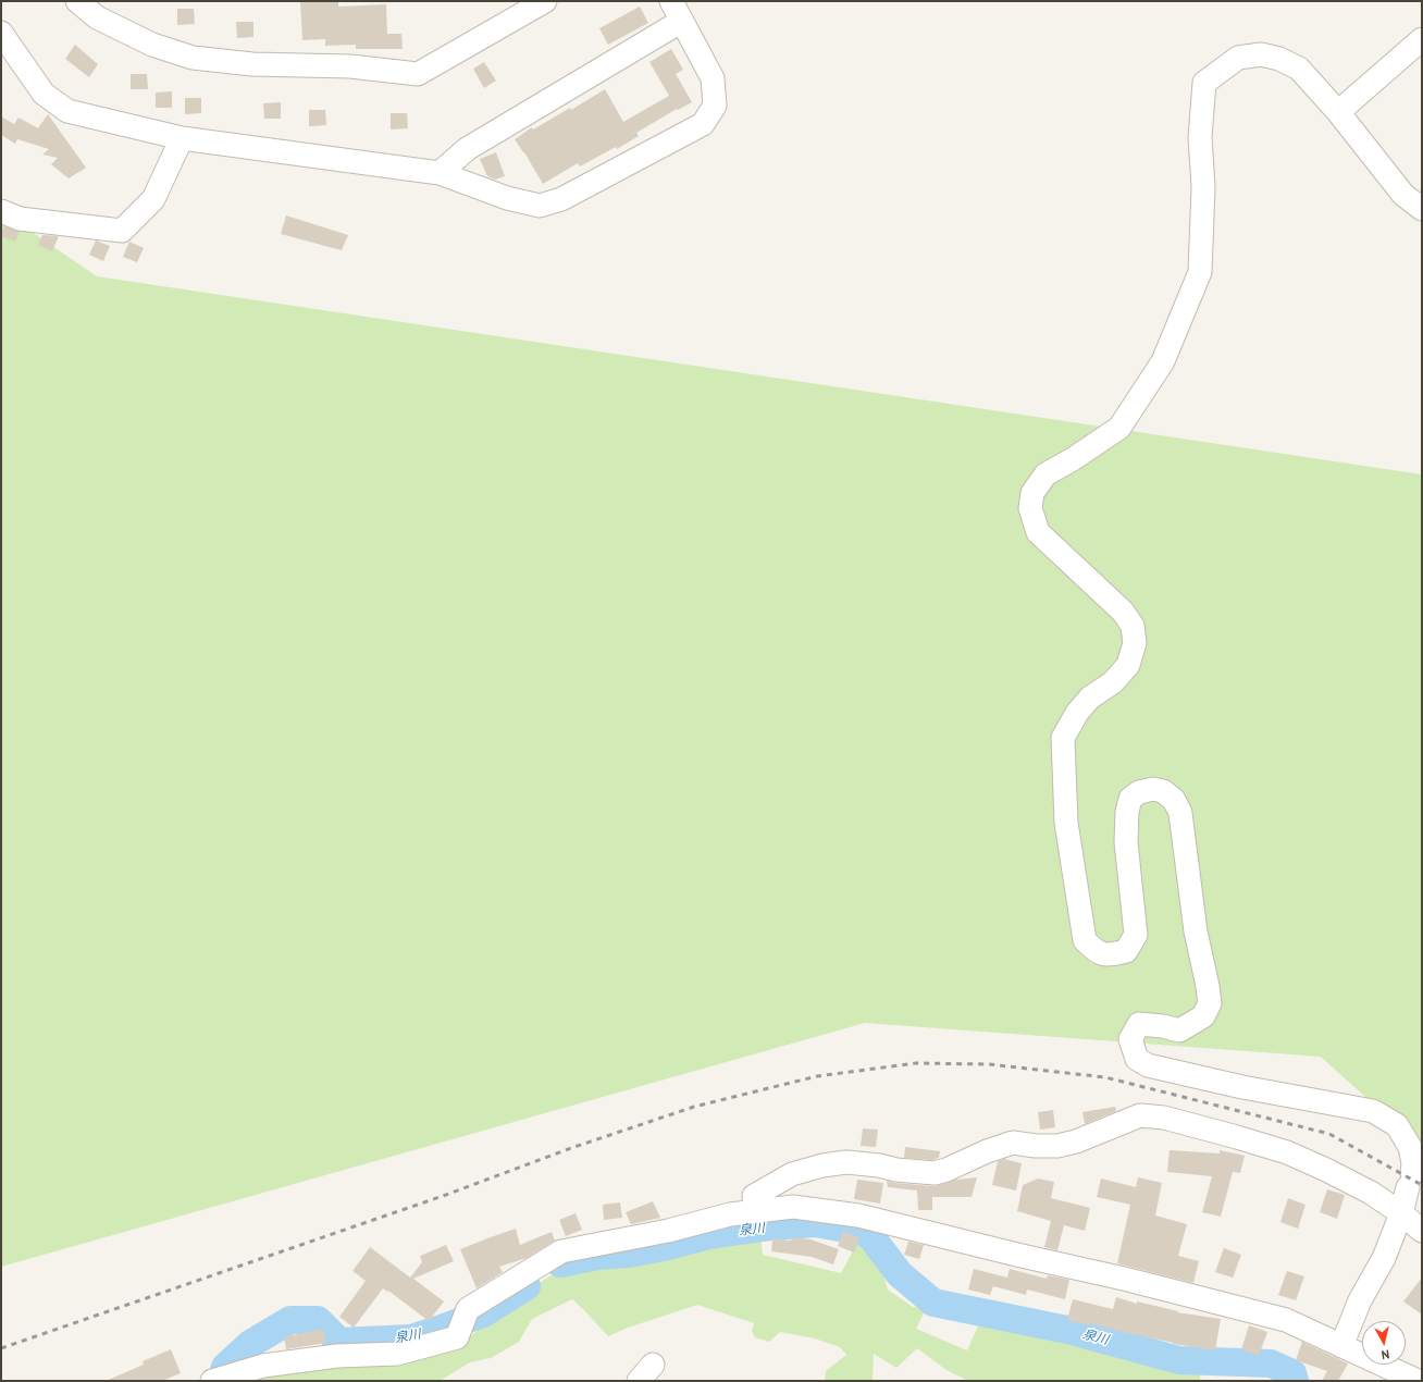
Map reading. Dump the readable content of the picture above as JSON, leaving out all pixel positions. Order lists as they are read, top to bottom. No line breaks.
{"water":["泉川"],"north":"bottom"}
